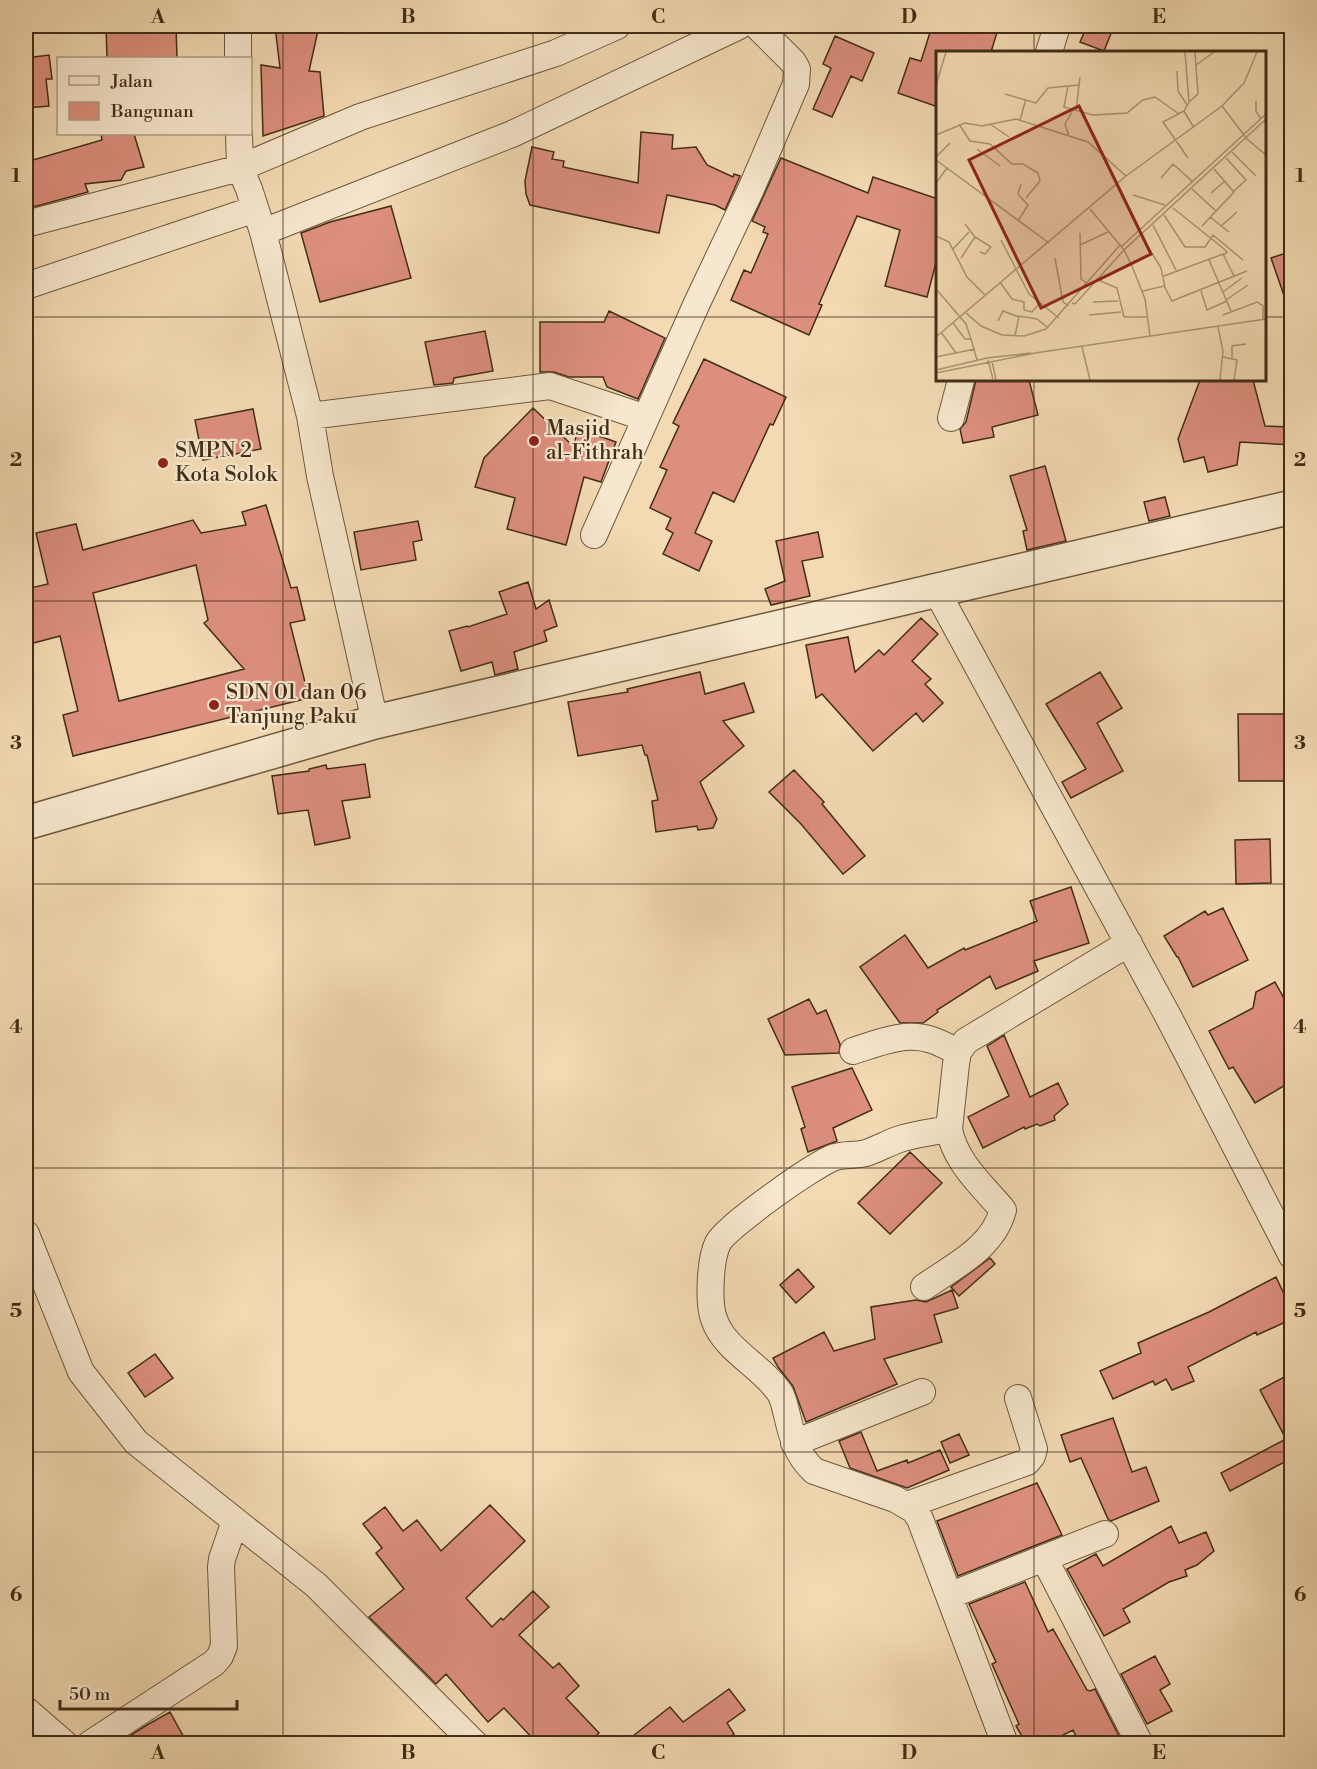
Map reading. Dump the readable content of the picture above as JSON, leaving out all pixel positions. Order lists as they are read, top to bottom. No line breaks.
{"places":["Masjid al-Fithrah","SMPN 2 Kota Solok","SDN 01 dan 06 Tanjung Paku"],"legend":["Jalan","Bangunan"],"scale_bar":"50 m","grid":{"columns":["A","B","C","D","E"],"rows":["1","2","3","4","5","6"]}}
